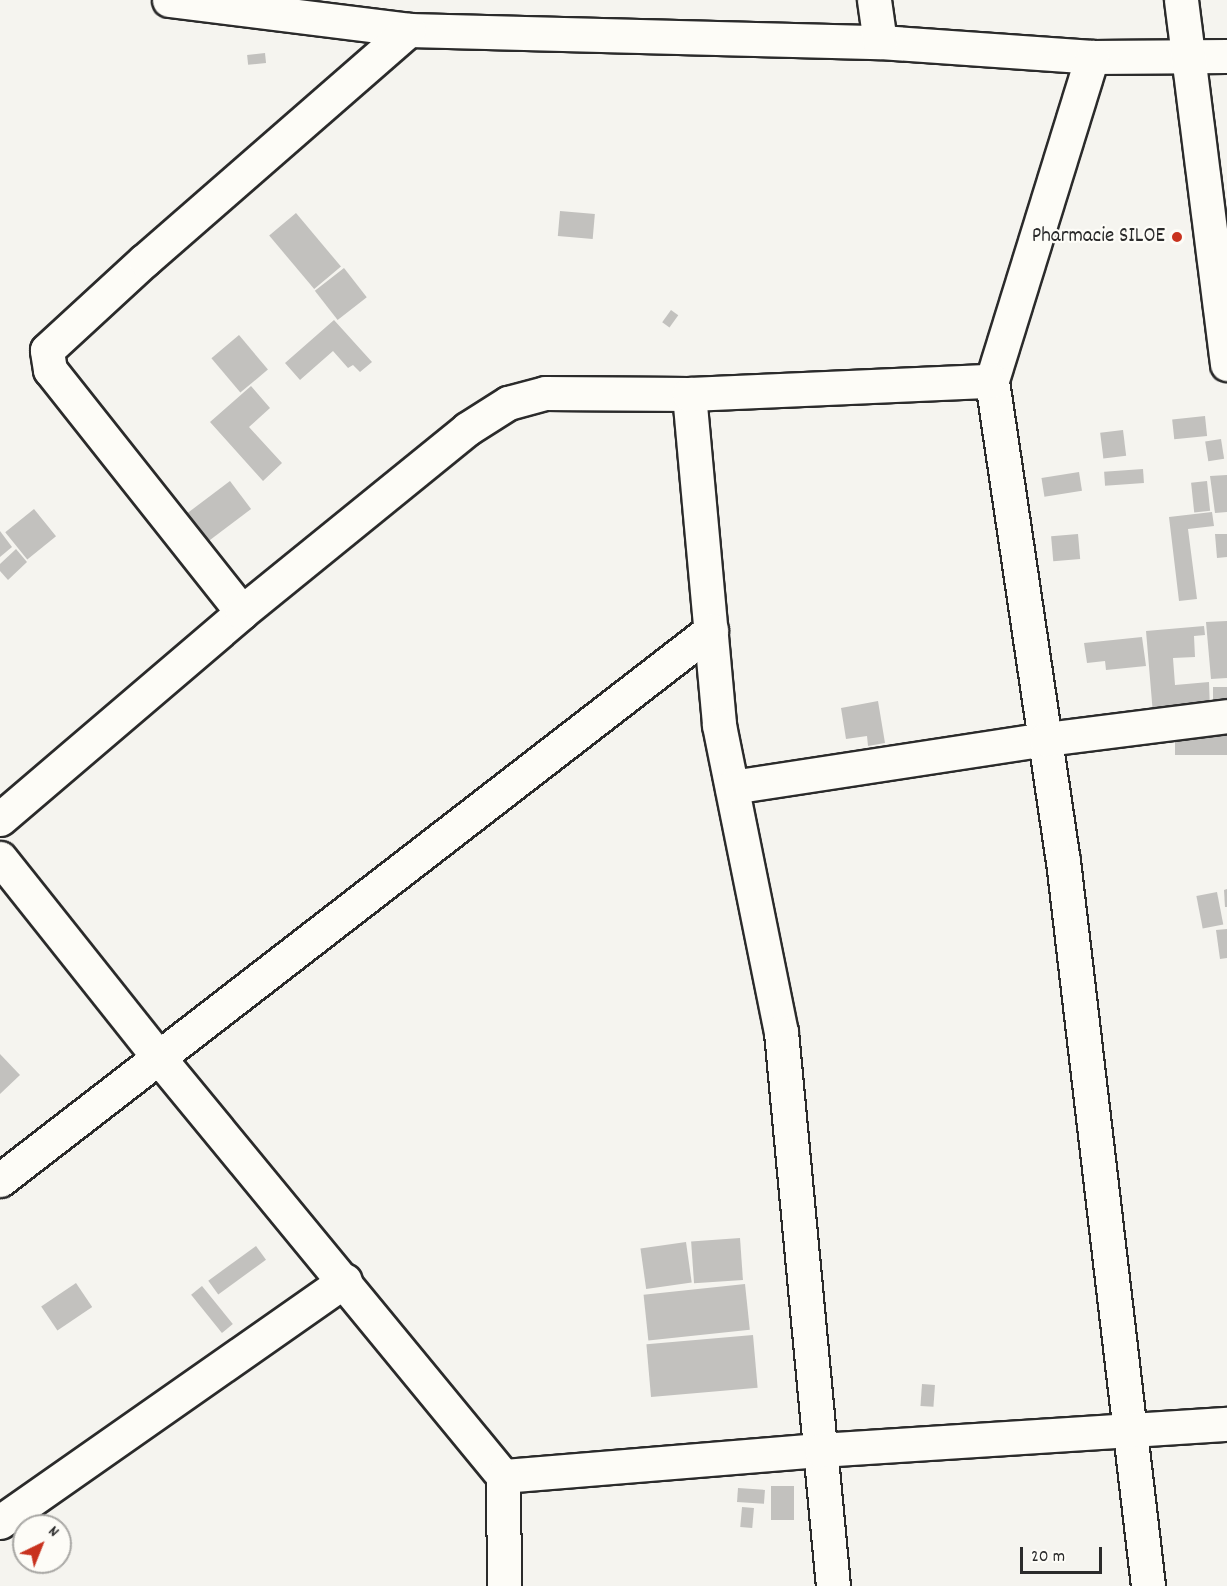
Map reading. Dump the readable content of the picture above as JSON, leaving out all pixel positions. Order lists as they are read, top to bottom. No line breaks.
{"places":["Pharmacie SILOE"],"scale_bar":"20 m","north":"top right"}
